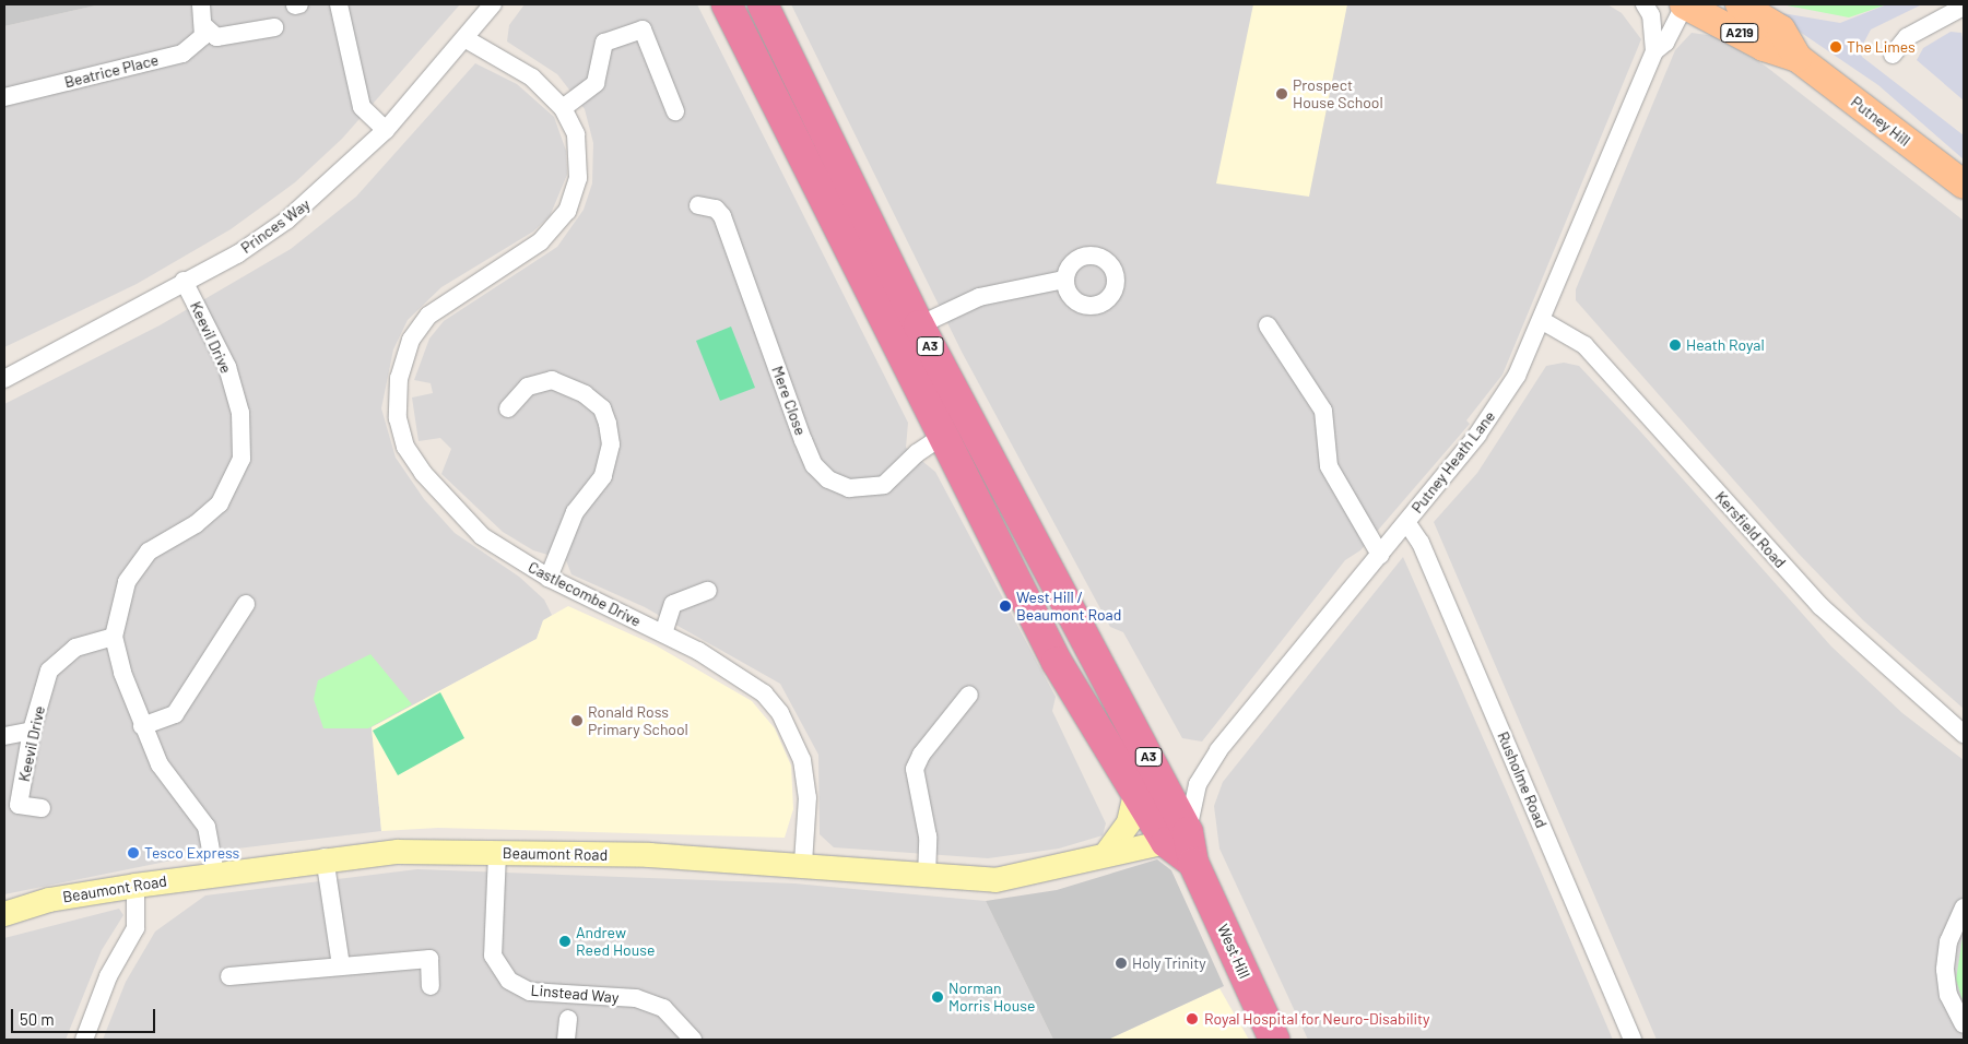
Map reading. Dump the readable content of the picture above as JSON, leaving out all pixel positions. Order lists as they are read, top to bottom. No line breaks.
{"streets":{"highway":["A3","West Hill"],"main road":["A219","Putney Hill"],"street":["Beatrice Place","Princes Way","Keevil Drive","Mere Close","Putney Heath Lane","Kersfield Road","Castlecombe Drive","Rusholme Road","Beaumont Road","Linstead Way"]},"crossings":[["A219","Putney Hill"],["A219","Putney Heath Lane"],["Princes Way","Keevil Drive"],["Princes Way","Castlecombe Drive"],["Keevil Drive","Beaumont Road"],["A3","Mere Close"],["A3","Putney Heath Lane"],["A3","Beaumont Road"],["A3","West Hill"],["Putney Heath Lane","Kersfield Road"],["Putney Heath Lane","Rusholme Road"],["Putney Heath Lane","Beaumont Road"],["Putney Heath Lane","West Hill"],["Castlecombe Drive","Beaumont Road"],["Beaumont Road","West Hill"],["Beaumont Road","Linstead Way"]],"places":["The Limes","Prospect House School","Heath Royal","West Hill / Beaumont Road","Ronald Ross Primary School","Tesco Express","Andrew Reed House","Holy Trinity","Norman Morris House","Royal Hospital for Neuro-Disability"],"scale_bar":"50 m"}
